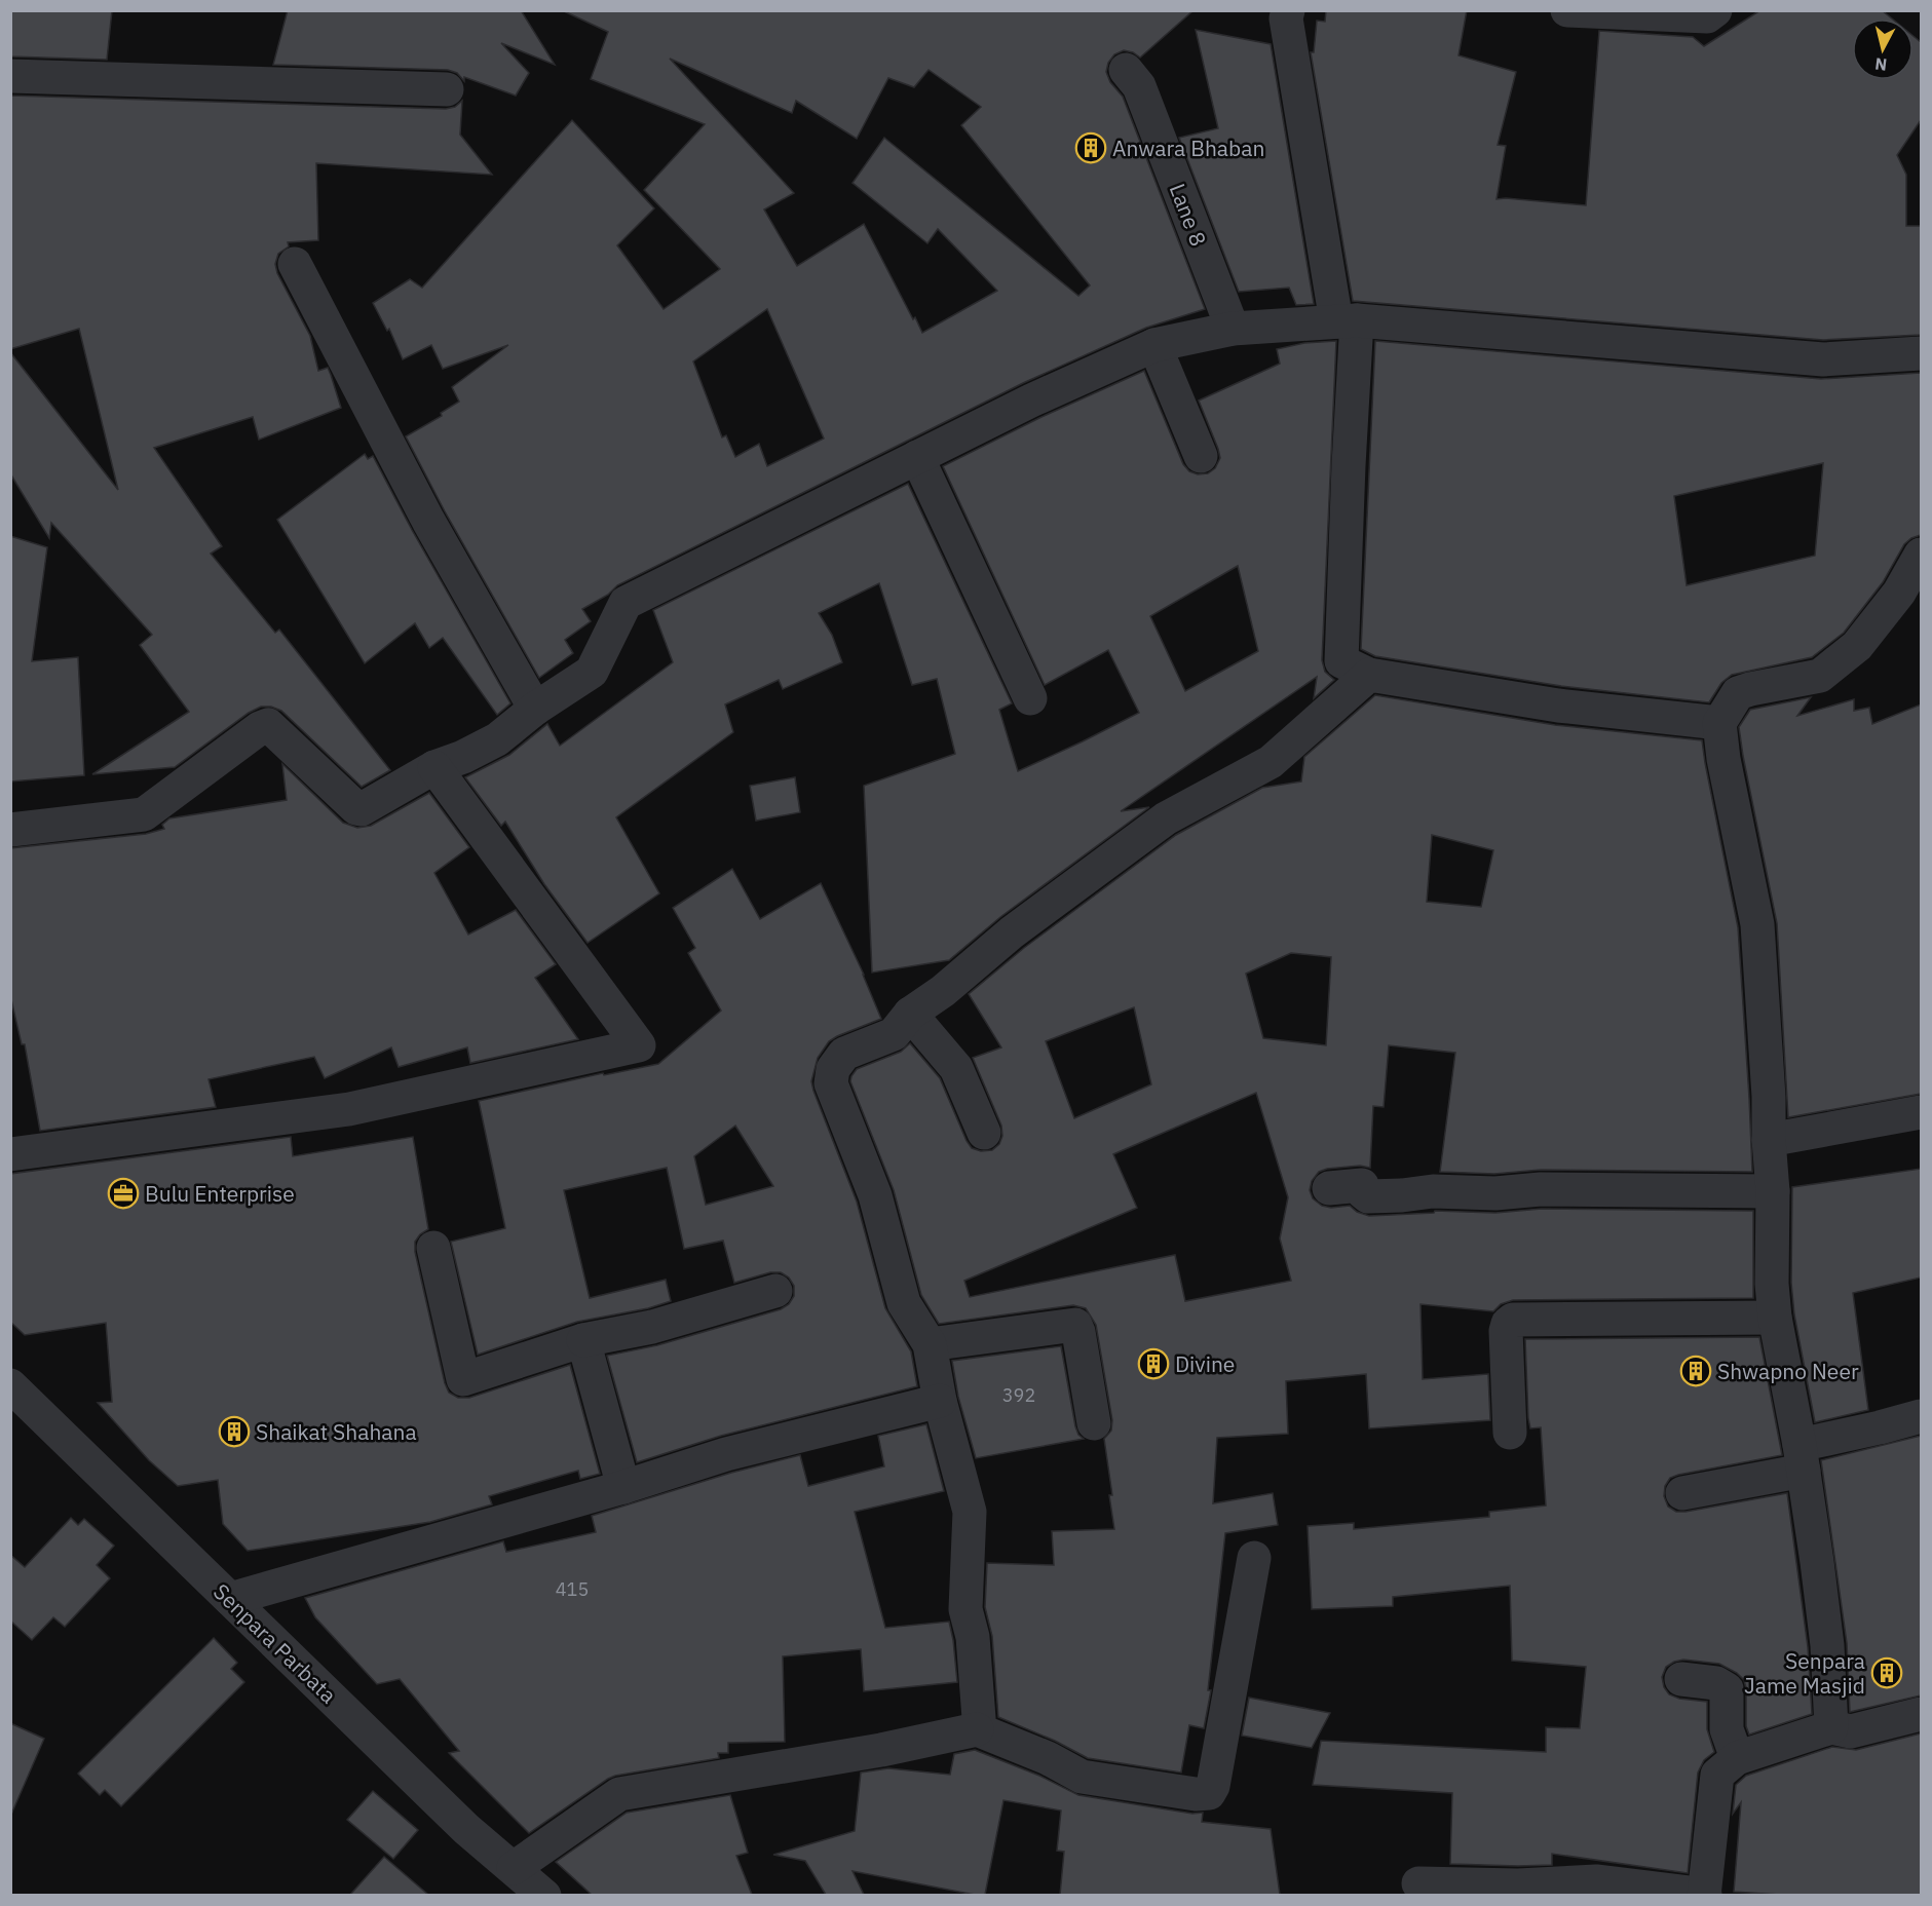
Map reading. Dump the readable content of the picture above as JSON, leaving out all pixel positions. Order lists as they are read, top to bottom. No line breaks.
{"streets":{"street":["Lane 8","Senpara Parbata"]},"places":{"building":["Anwara Bhaban","Divine","Shwapno Neer","Shaikat Shahana","Senpara Jame Masjid"],"office":["Bulu Enterprise"]},"house_numbers":["392","415"],"north":"bottom"}
